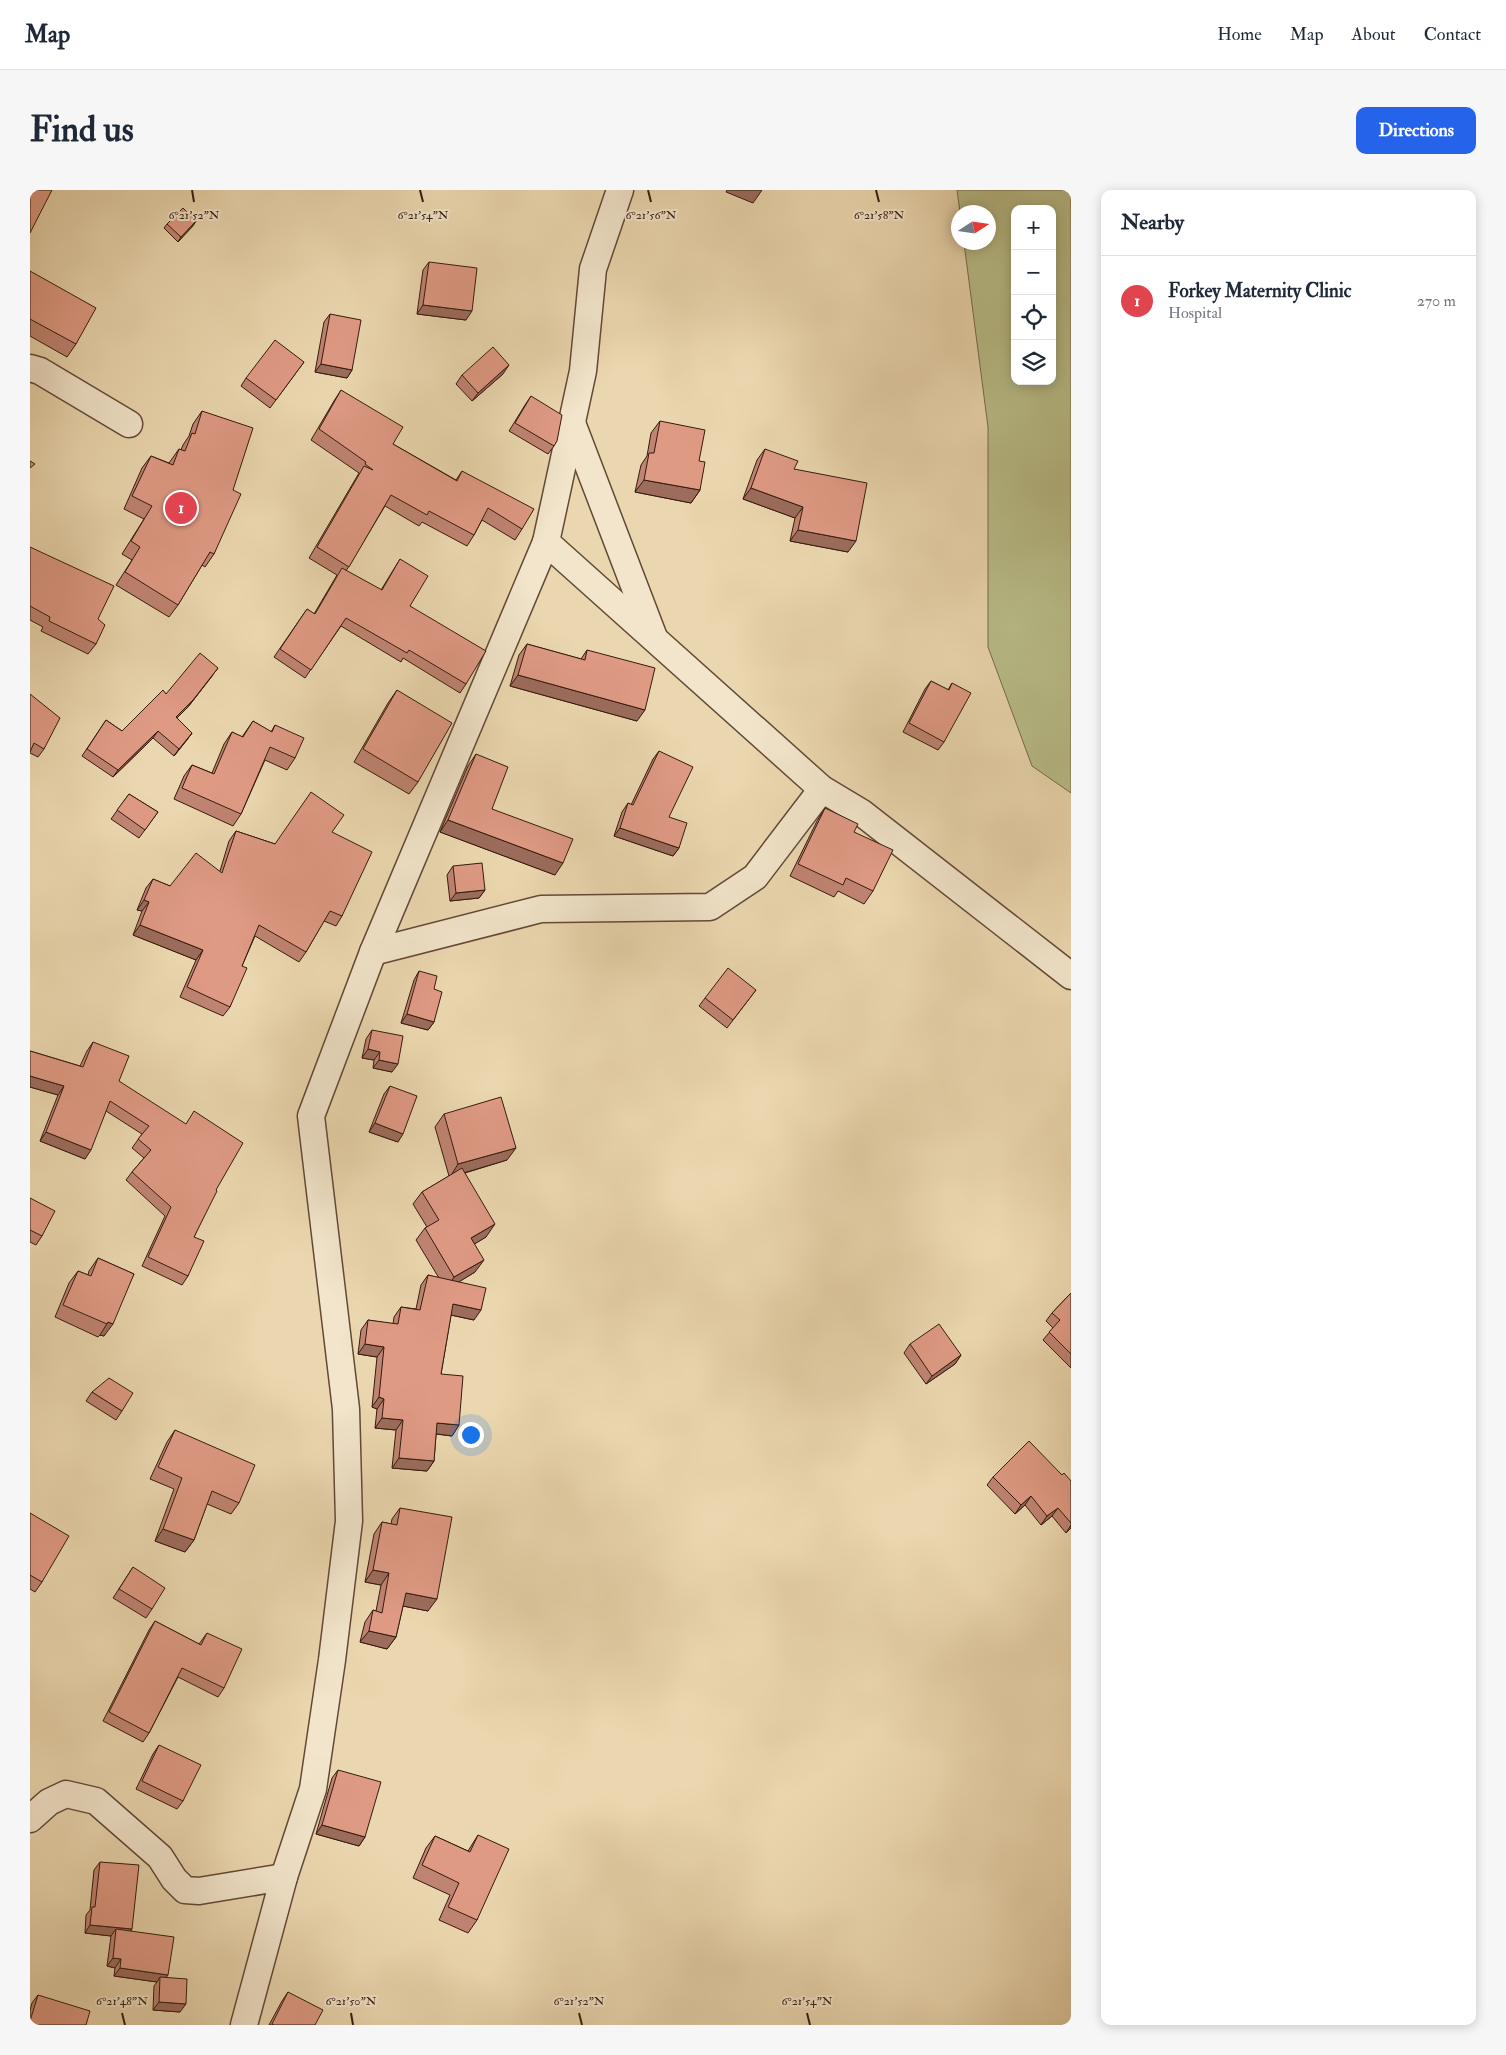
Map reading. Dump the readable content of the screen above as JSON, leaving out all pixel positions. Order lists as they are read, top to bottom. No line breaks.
{"north":"right","page":{"header":"Map","nav":["Home","Map","About","Contact"],"buttons":"Directions","title":"Find us","heading":"Nearby","map_buttons":["+","−"],"list":[{"mark":"1","name":"Forkey Maternity Clinic","note":"Hospital","value":"270 m"}],"pins":"1"},"coordinates":["6°21'52\"N","6°21'54\"N","6°21'56\"N","6°21'58\"N","6°21'48\"N","6°21'50\"N"]}
